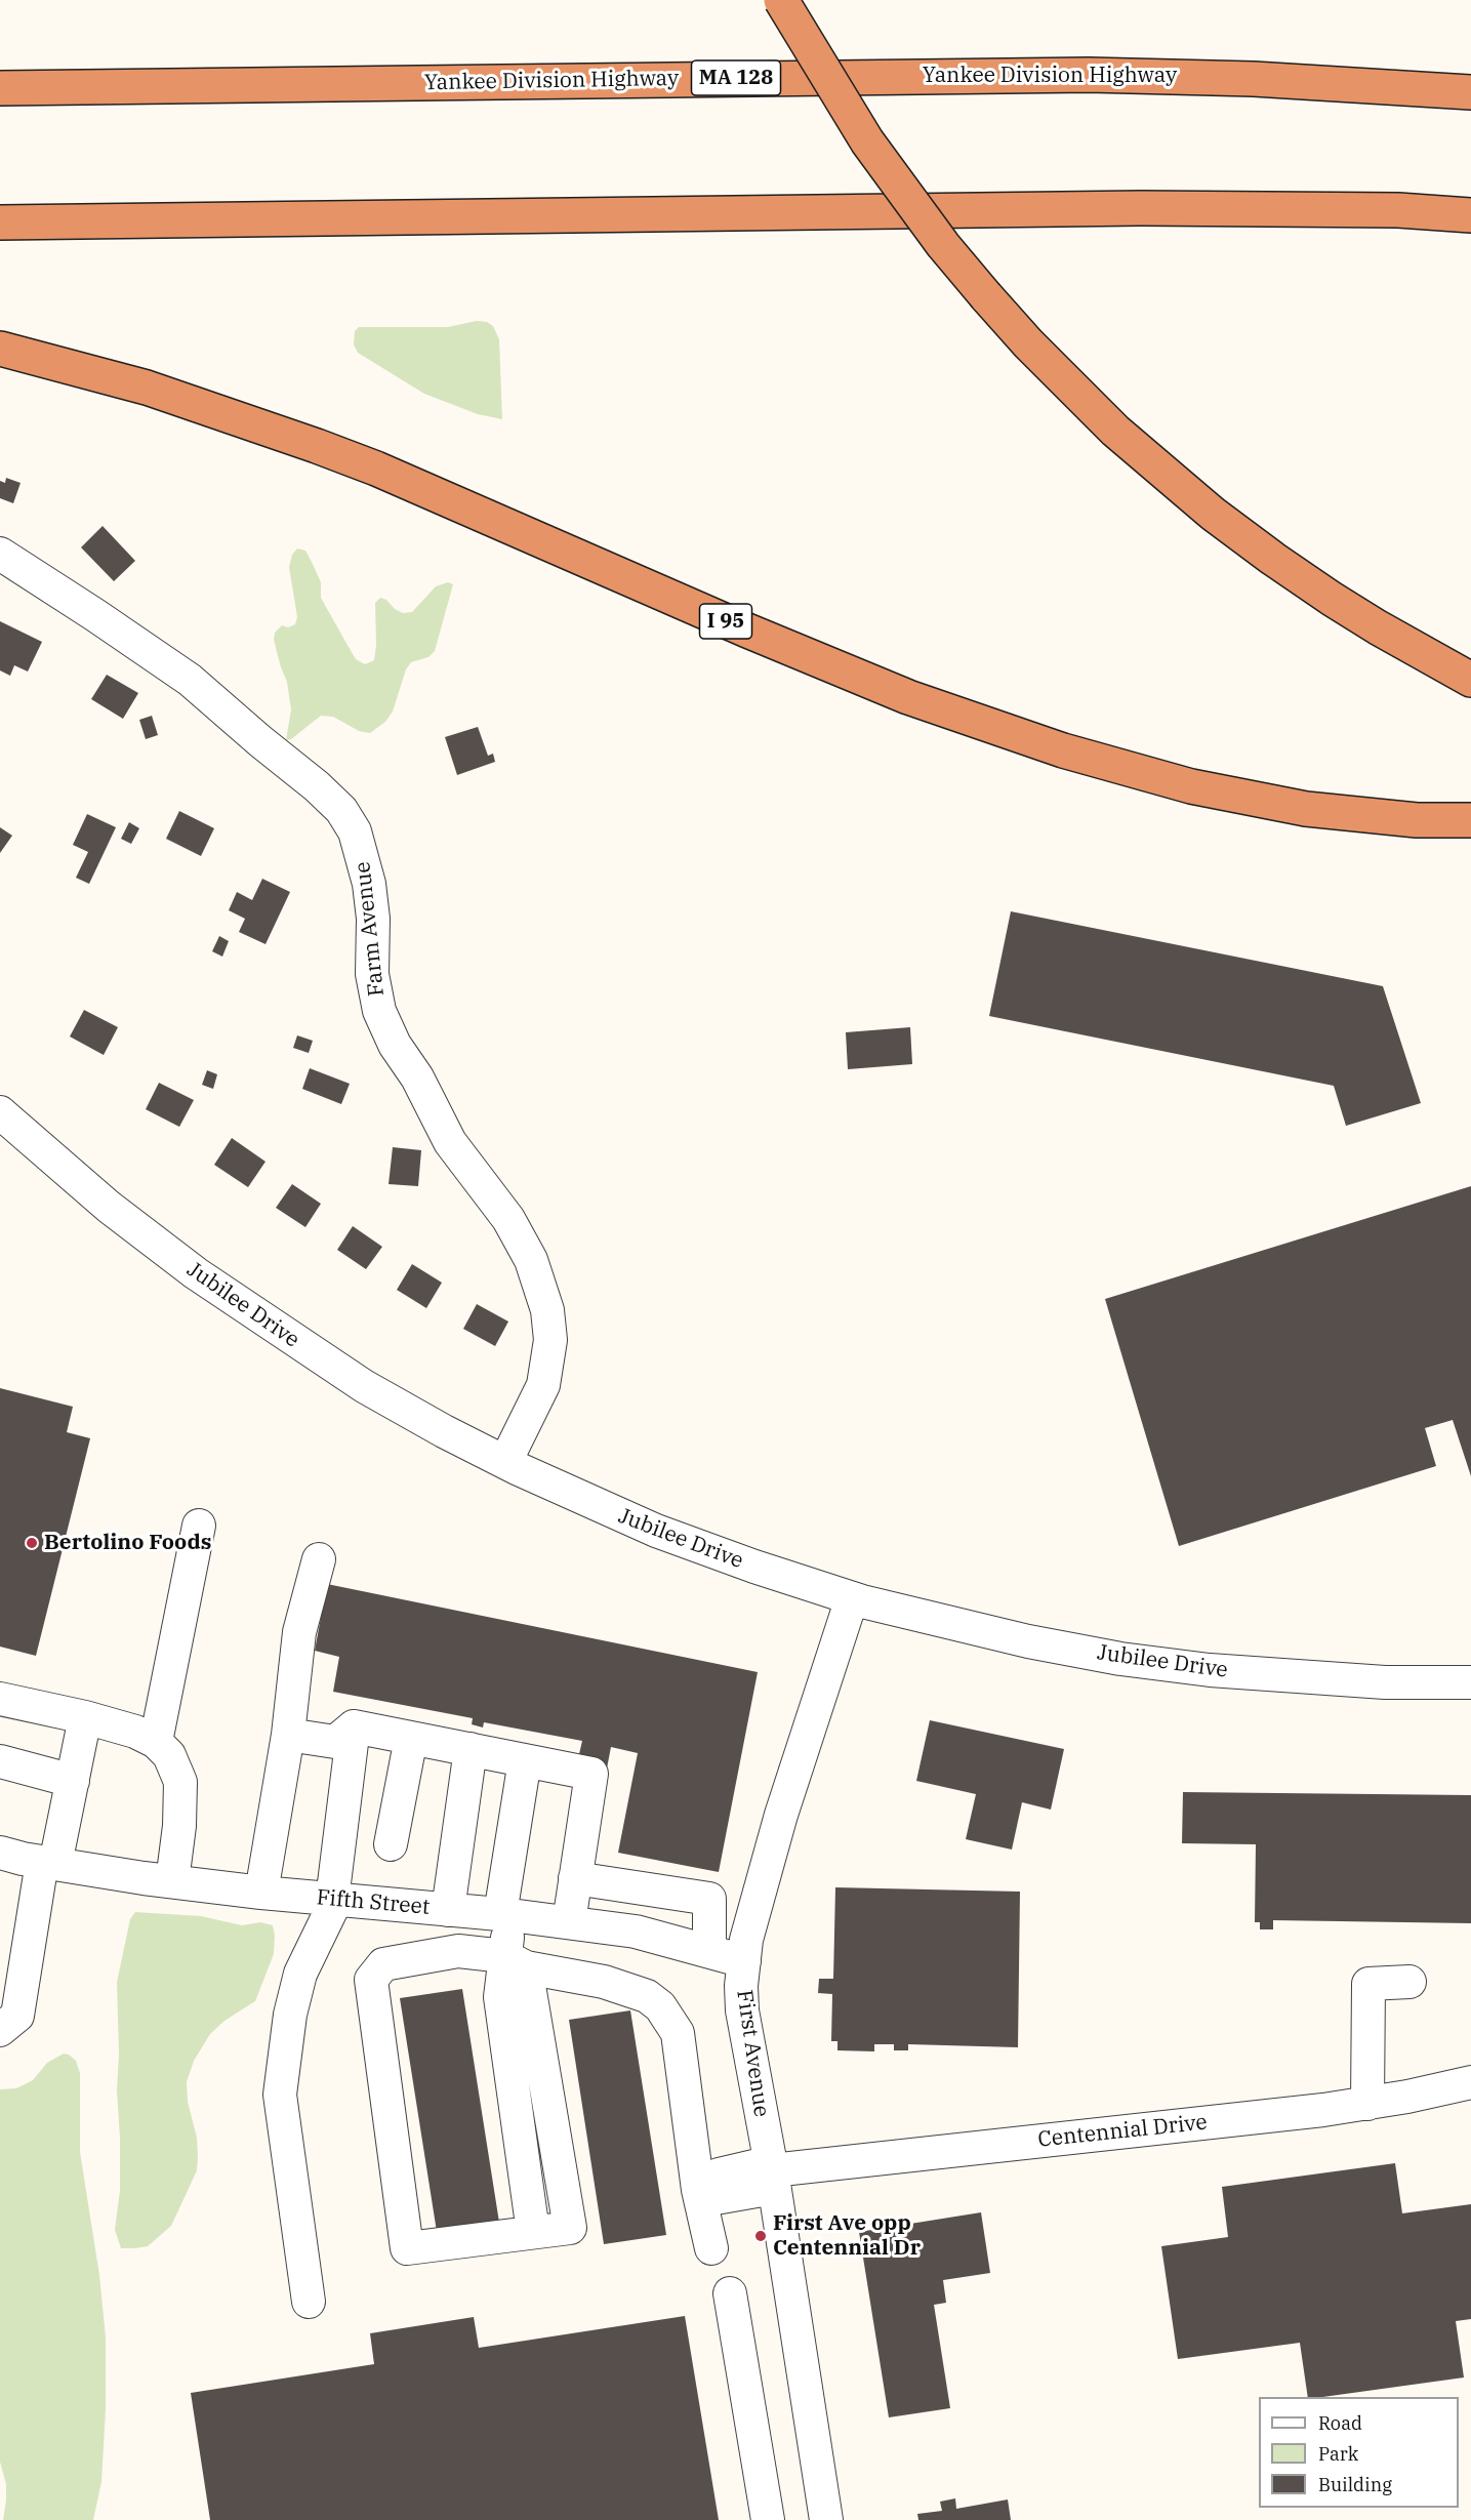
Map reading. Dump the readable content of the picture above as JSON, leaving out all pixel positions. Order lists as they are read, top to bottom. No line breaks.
{"streets":{"highway":["Yankee Division Highway","MA 128","I 95"],"street":["Farm Avenue","Jubilee Drive","Fifth Street","First Avenue","Centennial Drive"]},"crossings":[["Farm Avenue","Jubilee Drive"],["Jubilee Drive","First Avenue"],["Fifth Street","First Avenue"],["First Avenue","Centennial Drive"]],"places":["Bertolino Foods","First Ave opp Centennial Dr"],"legend":["Road","Park","Building"]}
